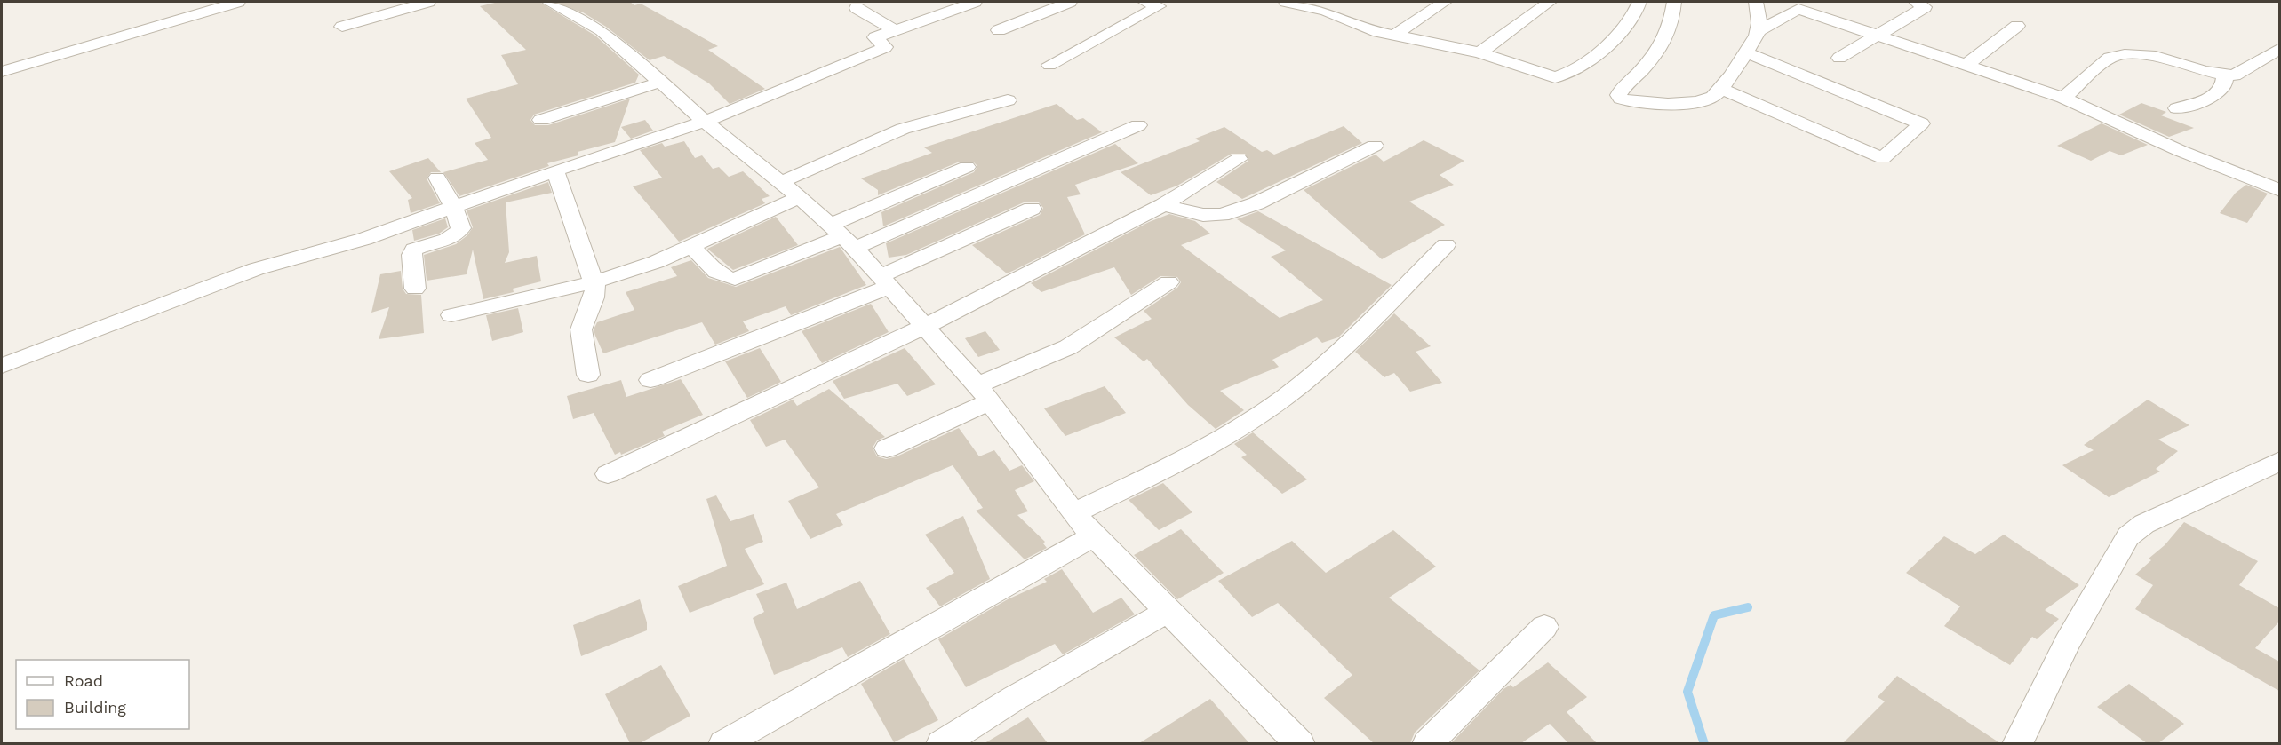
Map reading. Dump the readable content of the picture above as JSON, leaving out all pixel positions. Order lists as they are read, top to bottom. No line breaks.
{"legend":["Road","Building"]}
